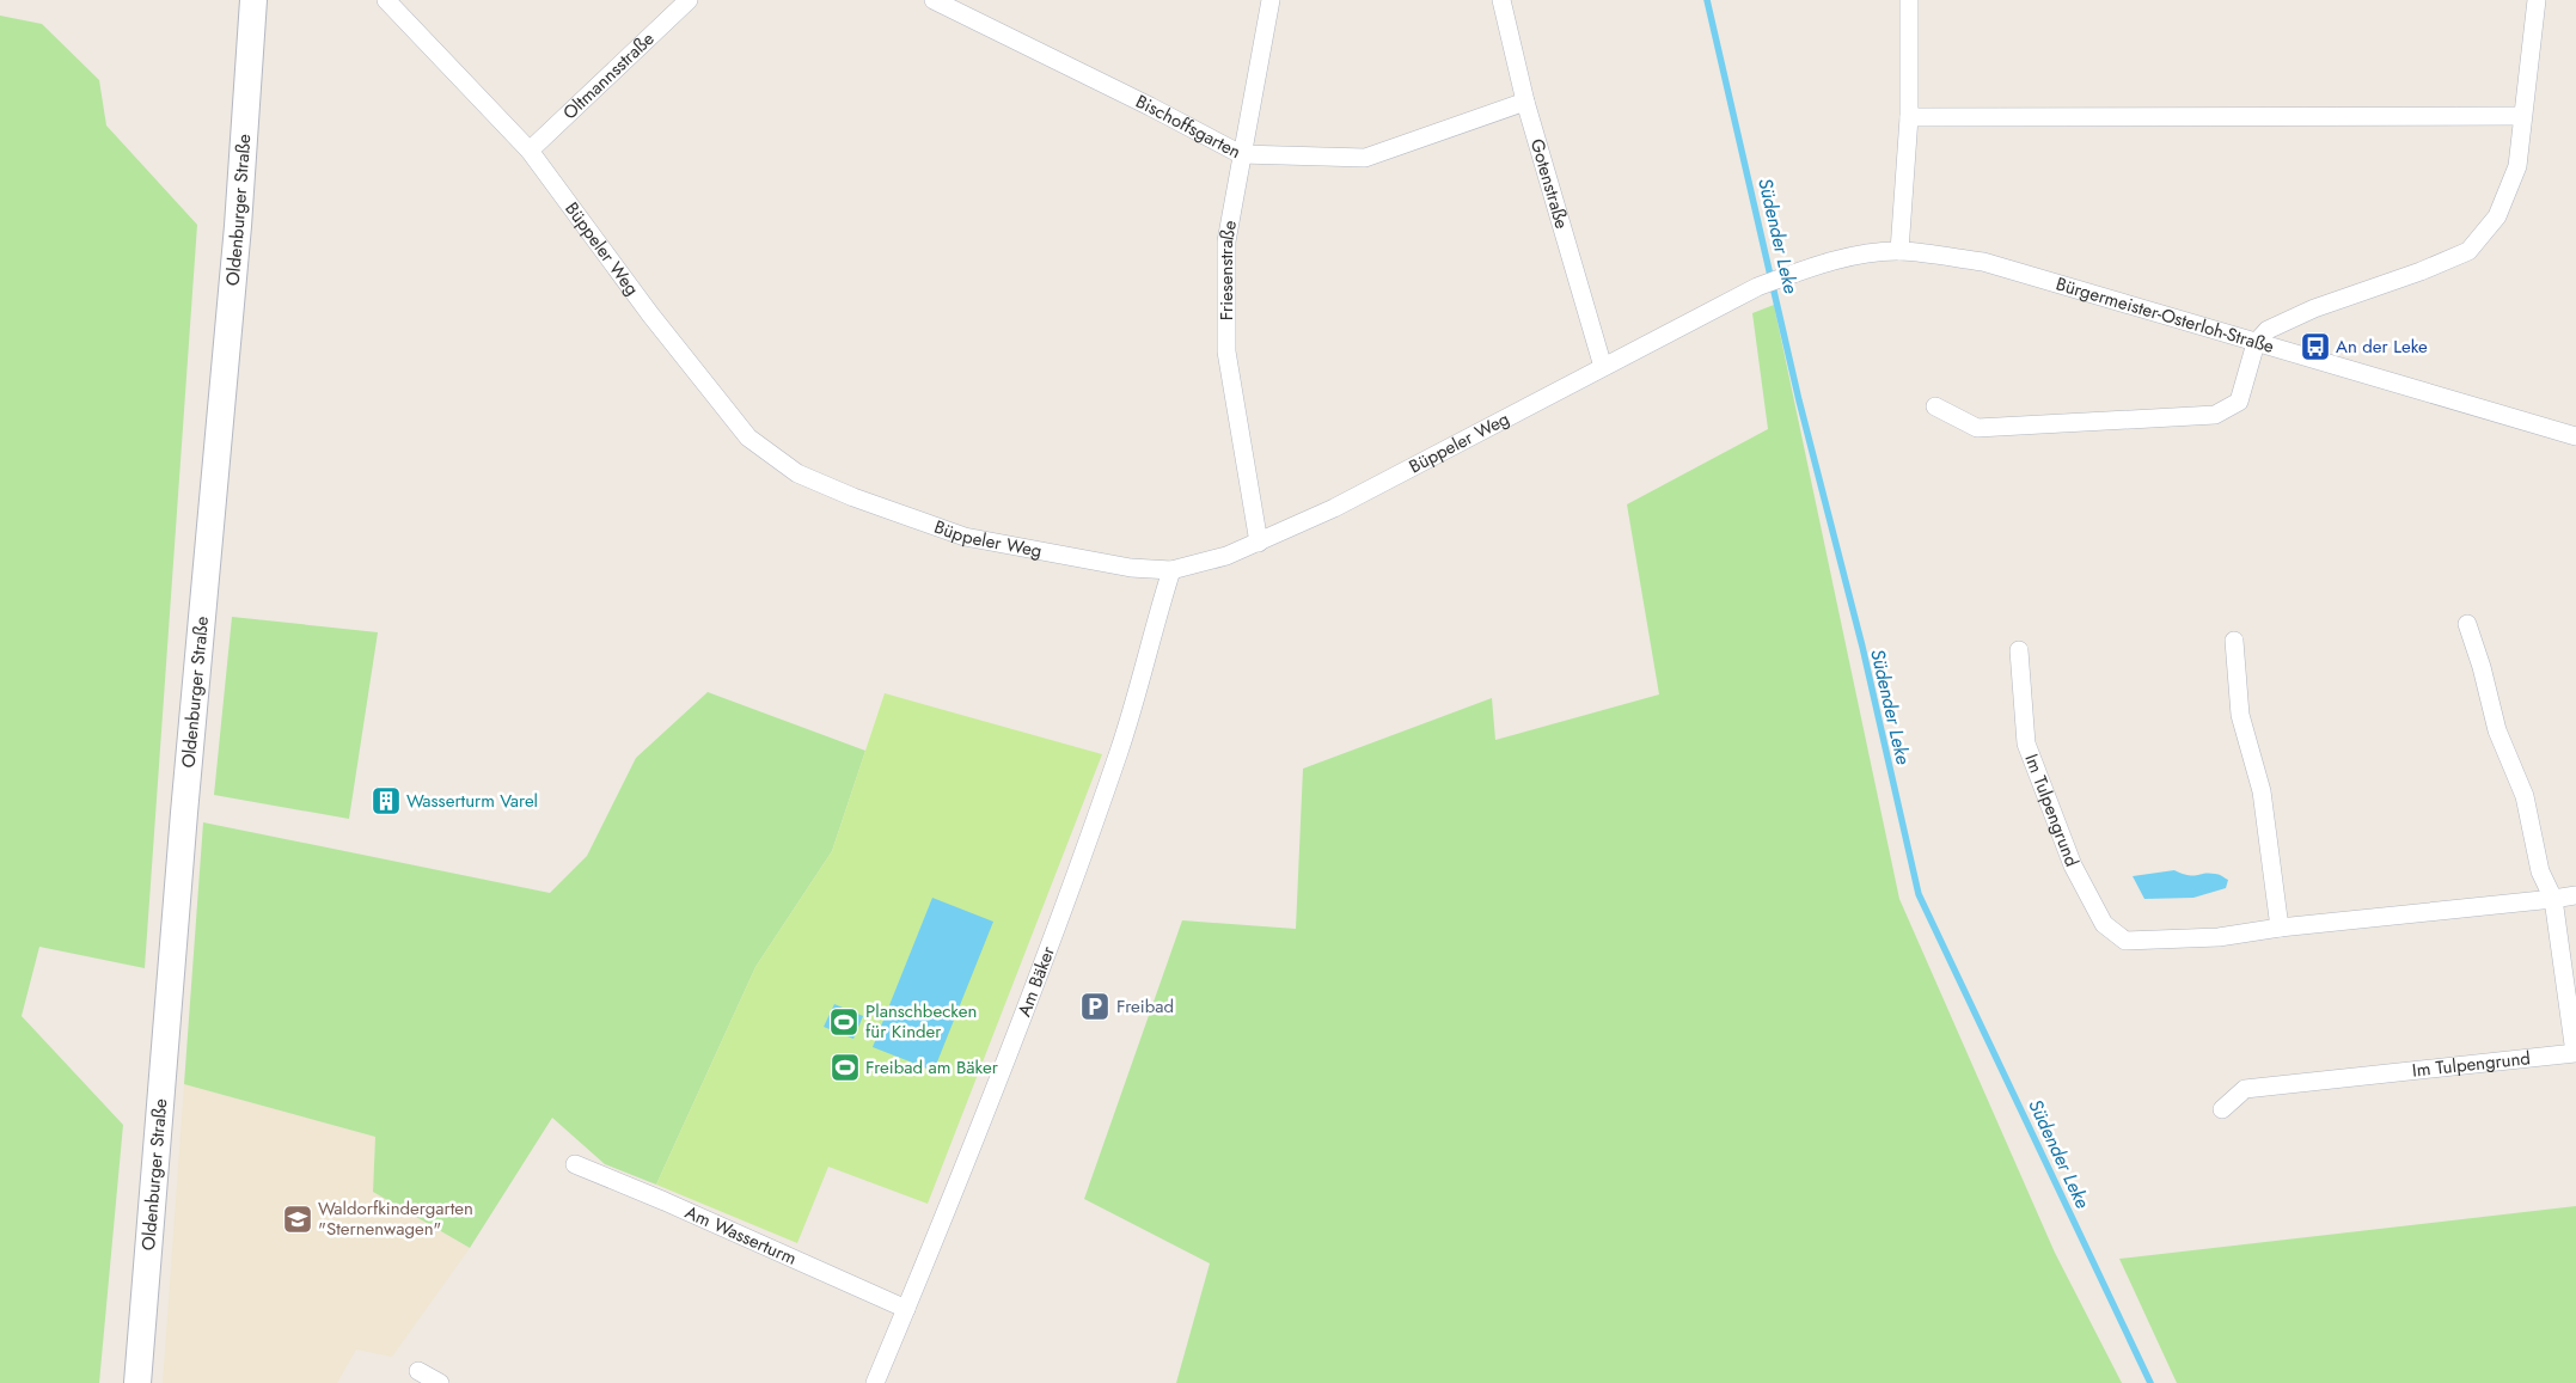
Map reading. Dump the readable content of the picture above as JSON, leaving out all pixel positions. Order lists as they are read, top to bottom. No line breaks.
{"streets":{"main road":["Oldenburger Straße"],"street":["Oltmannsstraße","Bischoffsgarten","Gotenstraße","Büppeler Weg","Friesenstraße","Bürgermeister-Osterloh-Straße","Im Tulpengrund","Am Bäker","Am Wasserturm"]},"crossings":[["Oltmannsstraße","Büppeler Weg"],["Bischoffsgarten","Gotenstraße"],["Bischoffsgarten","Friesenstraße"],["Gotenstraße","Büppeler Weg"],["Büppeler Weg","Friesenstraße"],["Büppeler Weg","Bürgermeister-Osterloh-Straße"],["Büppeler Weg","Am Bäker"],["Am Bäker","Am Wasserturm"]],"water":["Südender Leke"],"places":{"bus stop":["An der Leke"],"building":["Wasserturm Varel"],"parking":["Freibad"],"sports":["Planschbecken für Kinder","Freibad am Bäker"],"school or university":["Waldorfkindergarten \"Sternenwagen\""]}}
